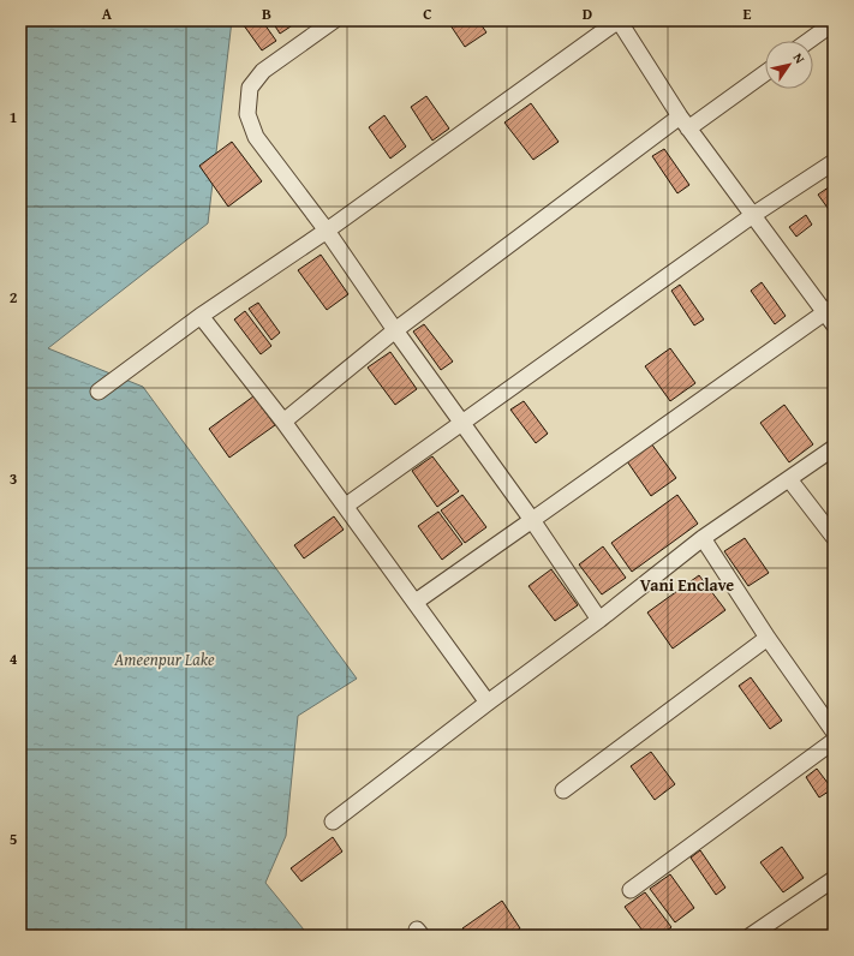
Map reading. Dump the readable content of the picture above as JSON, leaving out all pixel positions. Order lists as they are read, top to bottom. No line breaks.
{"districts":["Vani Enclave"],"water":["Ameenpur Lake"],"north":"top right","grid":{"columns":["A","B","C","D","E"],"rows":["1","2","3","4","5"]}}
